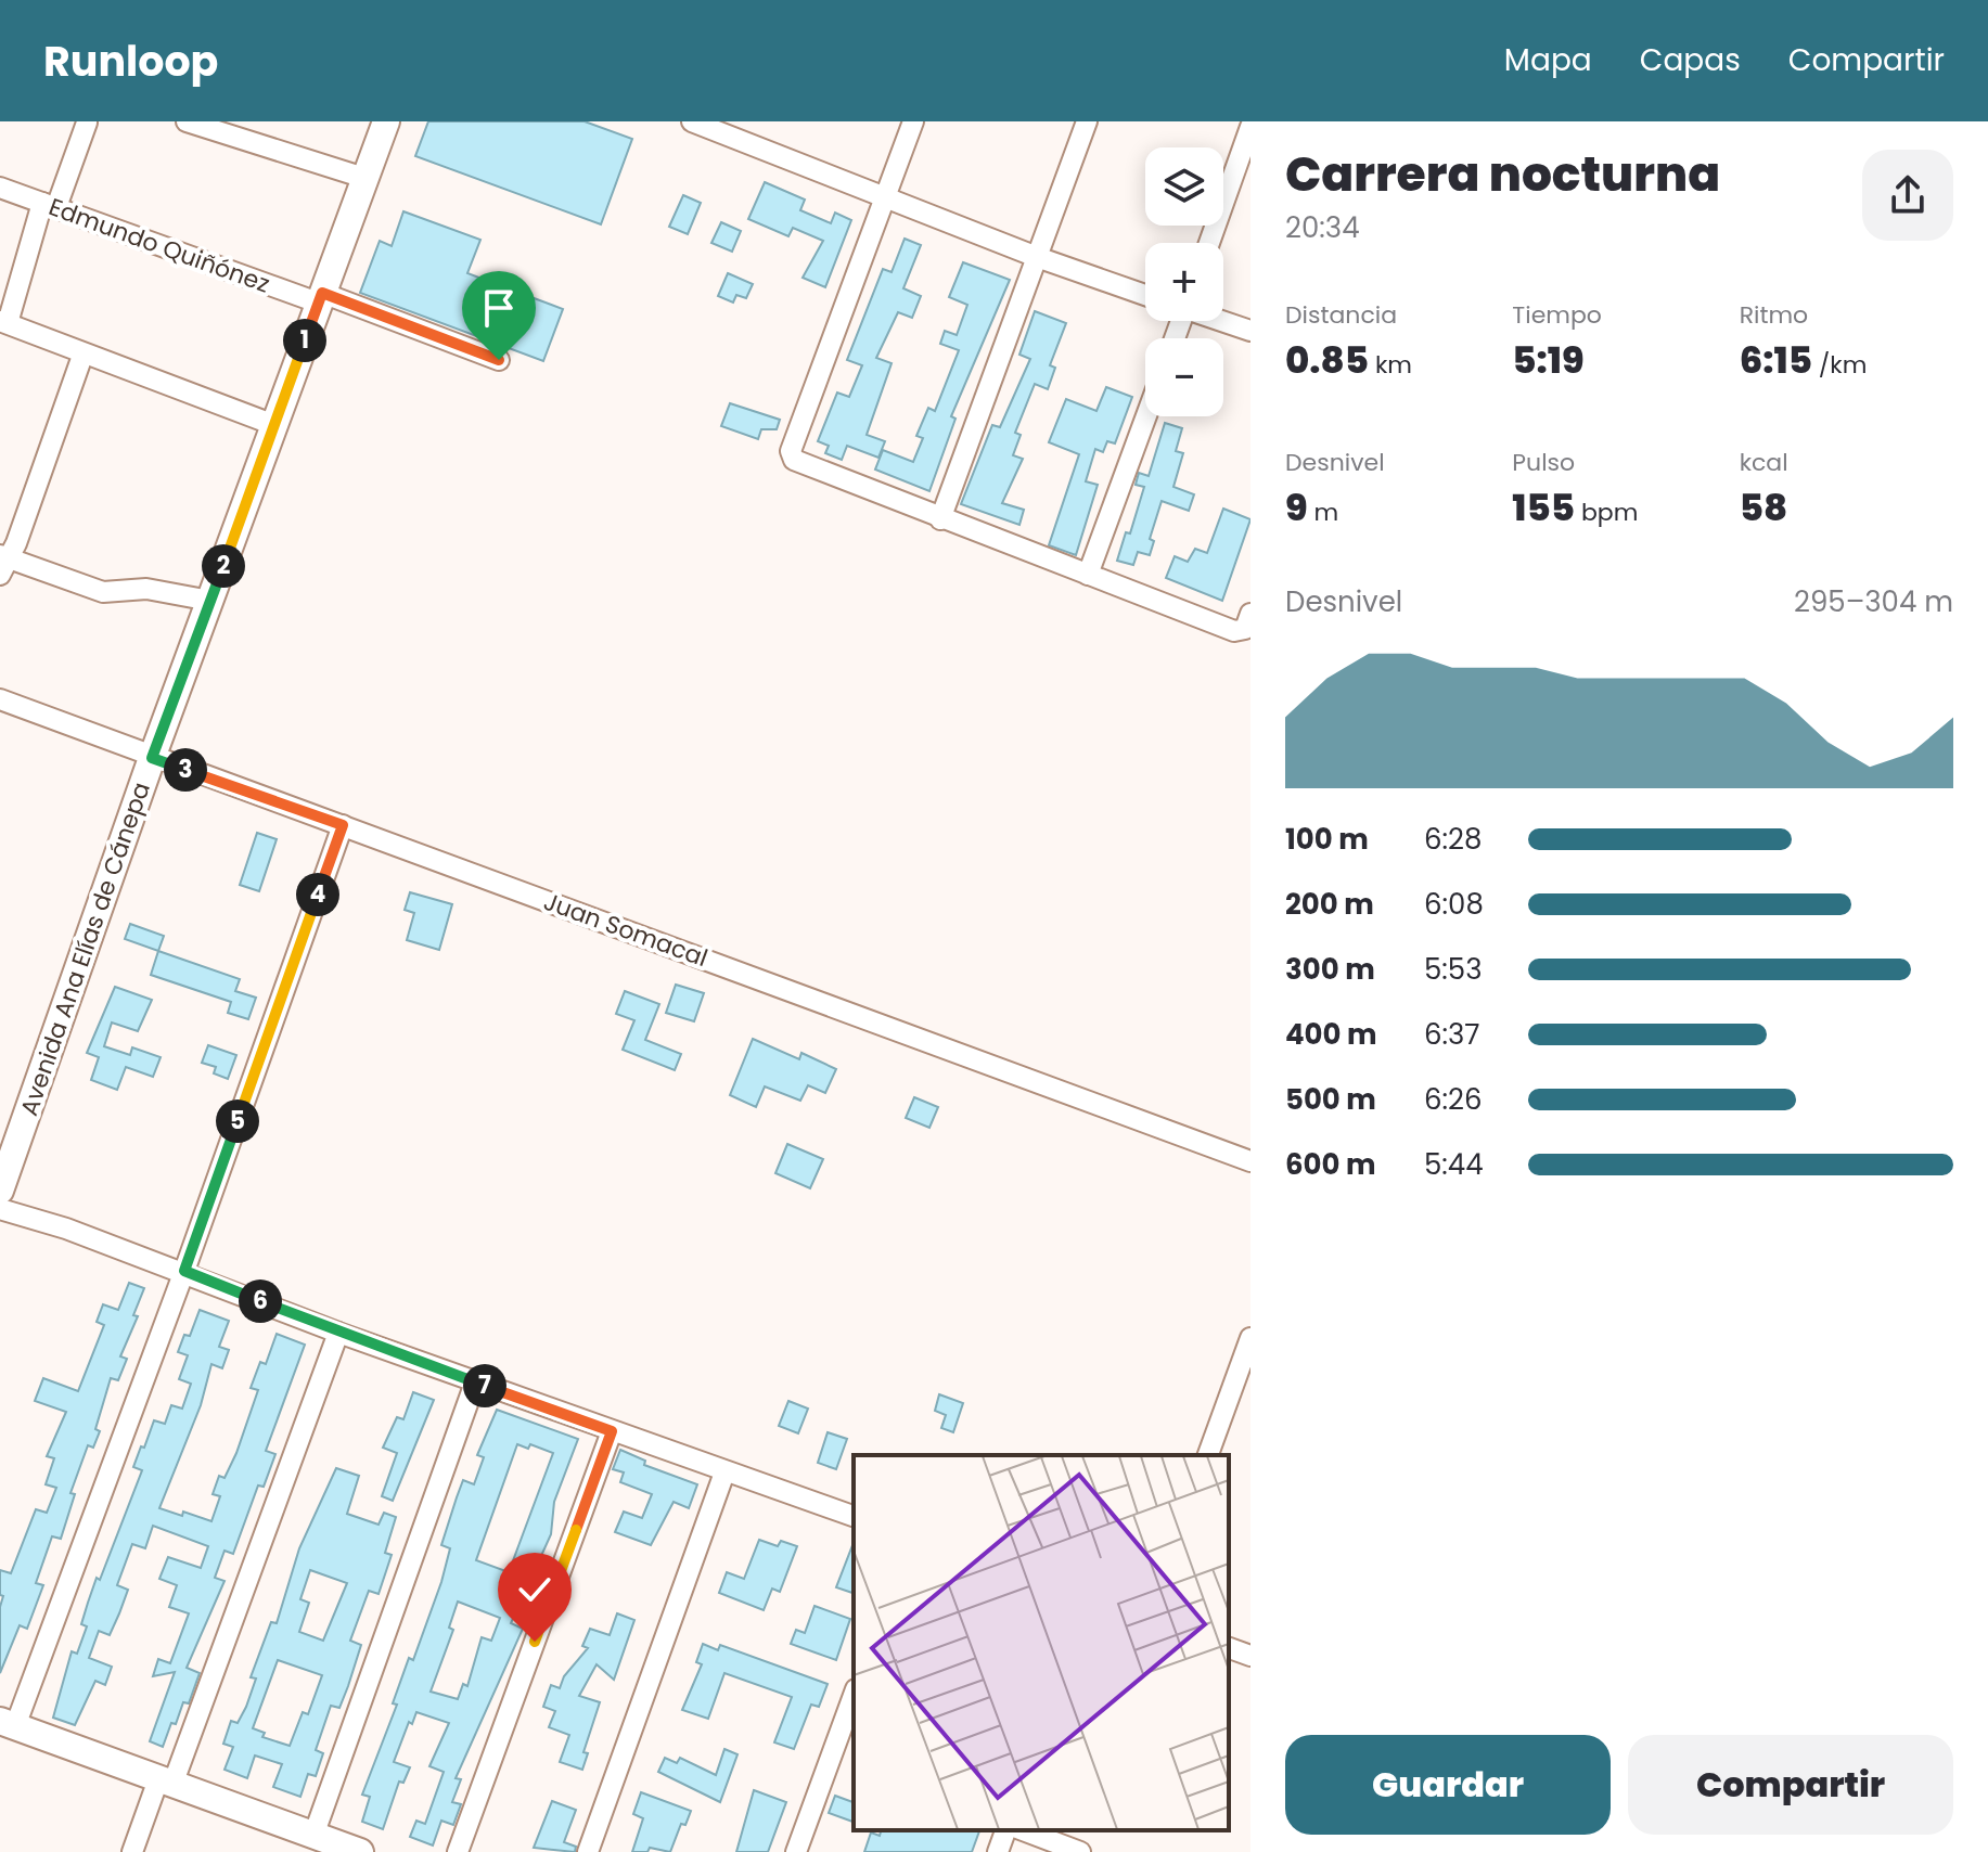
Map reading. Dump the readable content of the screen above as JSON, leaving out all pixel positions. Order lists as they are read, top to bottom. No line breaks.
{"streets":{"main road":["Avenida Ana Elías de Cánepa"],"street":["Edmundo Quiñónez","Juan Somacal"]},"crossings":[["Edmundo Quiñónez","Avenida Ana Elías de Cánepa"],["Juan Somacal","Avenida Ana Elías de Cánepa"]],"page":{"header":"Runloop","nav":["Mapa","Capas","Compartir"],"heading":["Carrera nocturna","20:34"],"map_buttons":["+","−"],"stats":[["Distancia","0.85 km"],["Tiempo","5:19"],["Ritmo","6:15 /km"],["Desnivel","9 m"],["Pulso","155 bpm"],["kcal","58"]],"pins":["1","2","3","4","5","6","7"],"chart":["Desnivel","295–304 m"],"list":[{"name":"100 m","note":"6:28"},{"name":"200 m","note":"6:08"},{"name":"300 m","note":"5:53"},{"name":"400 m","note":"6:37"},{"name":"500 m","note":"6:26"},{"name":"600 m","note":"5:44"}],"buttons":["Guardar","Compartir"]}}
